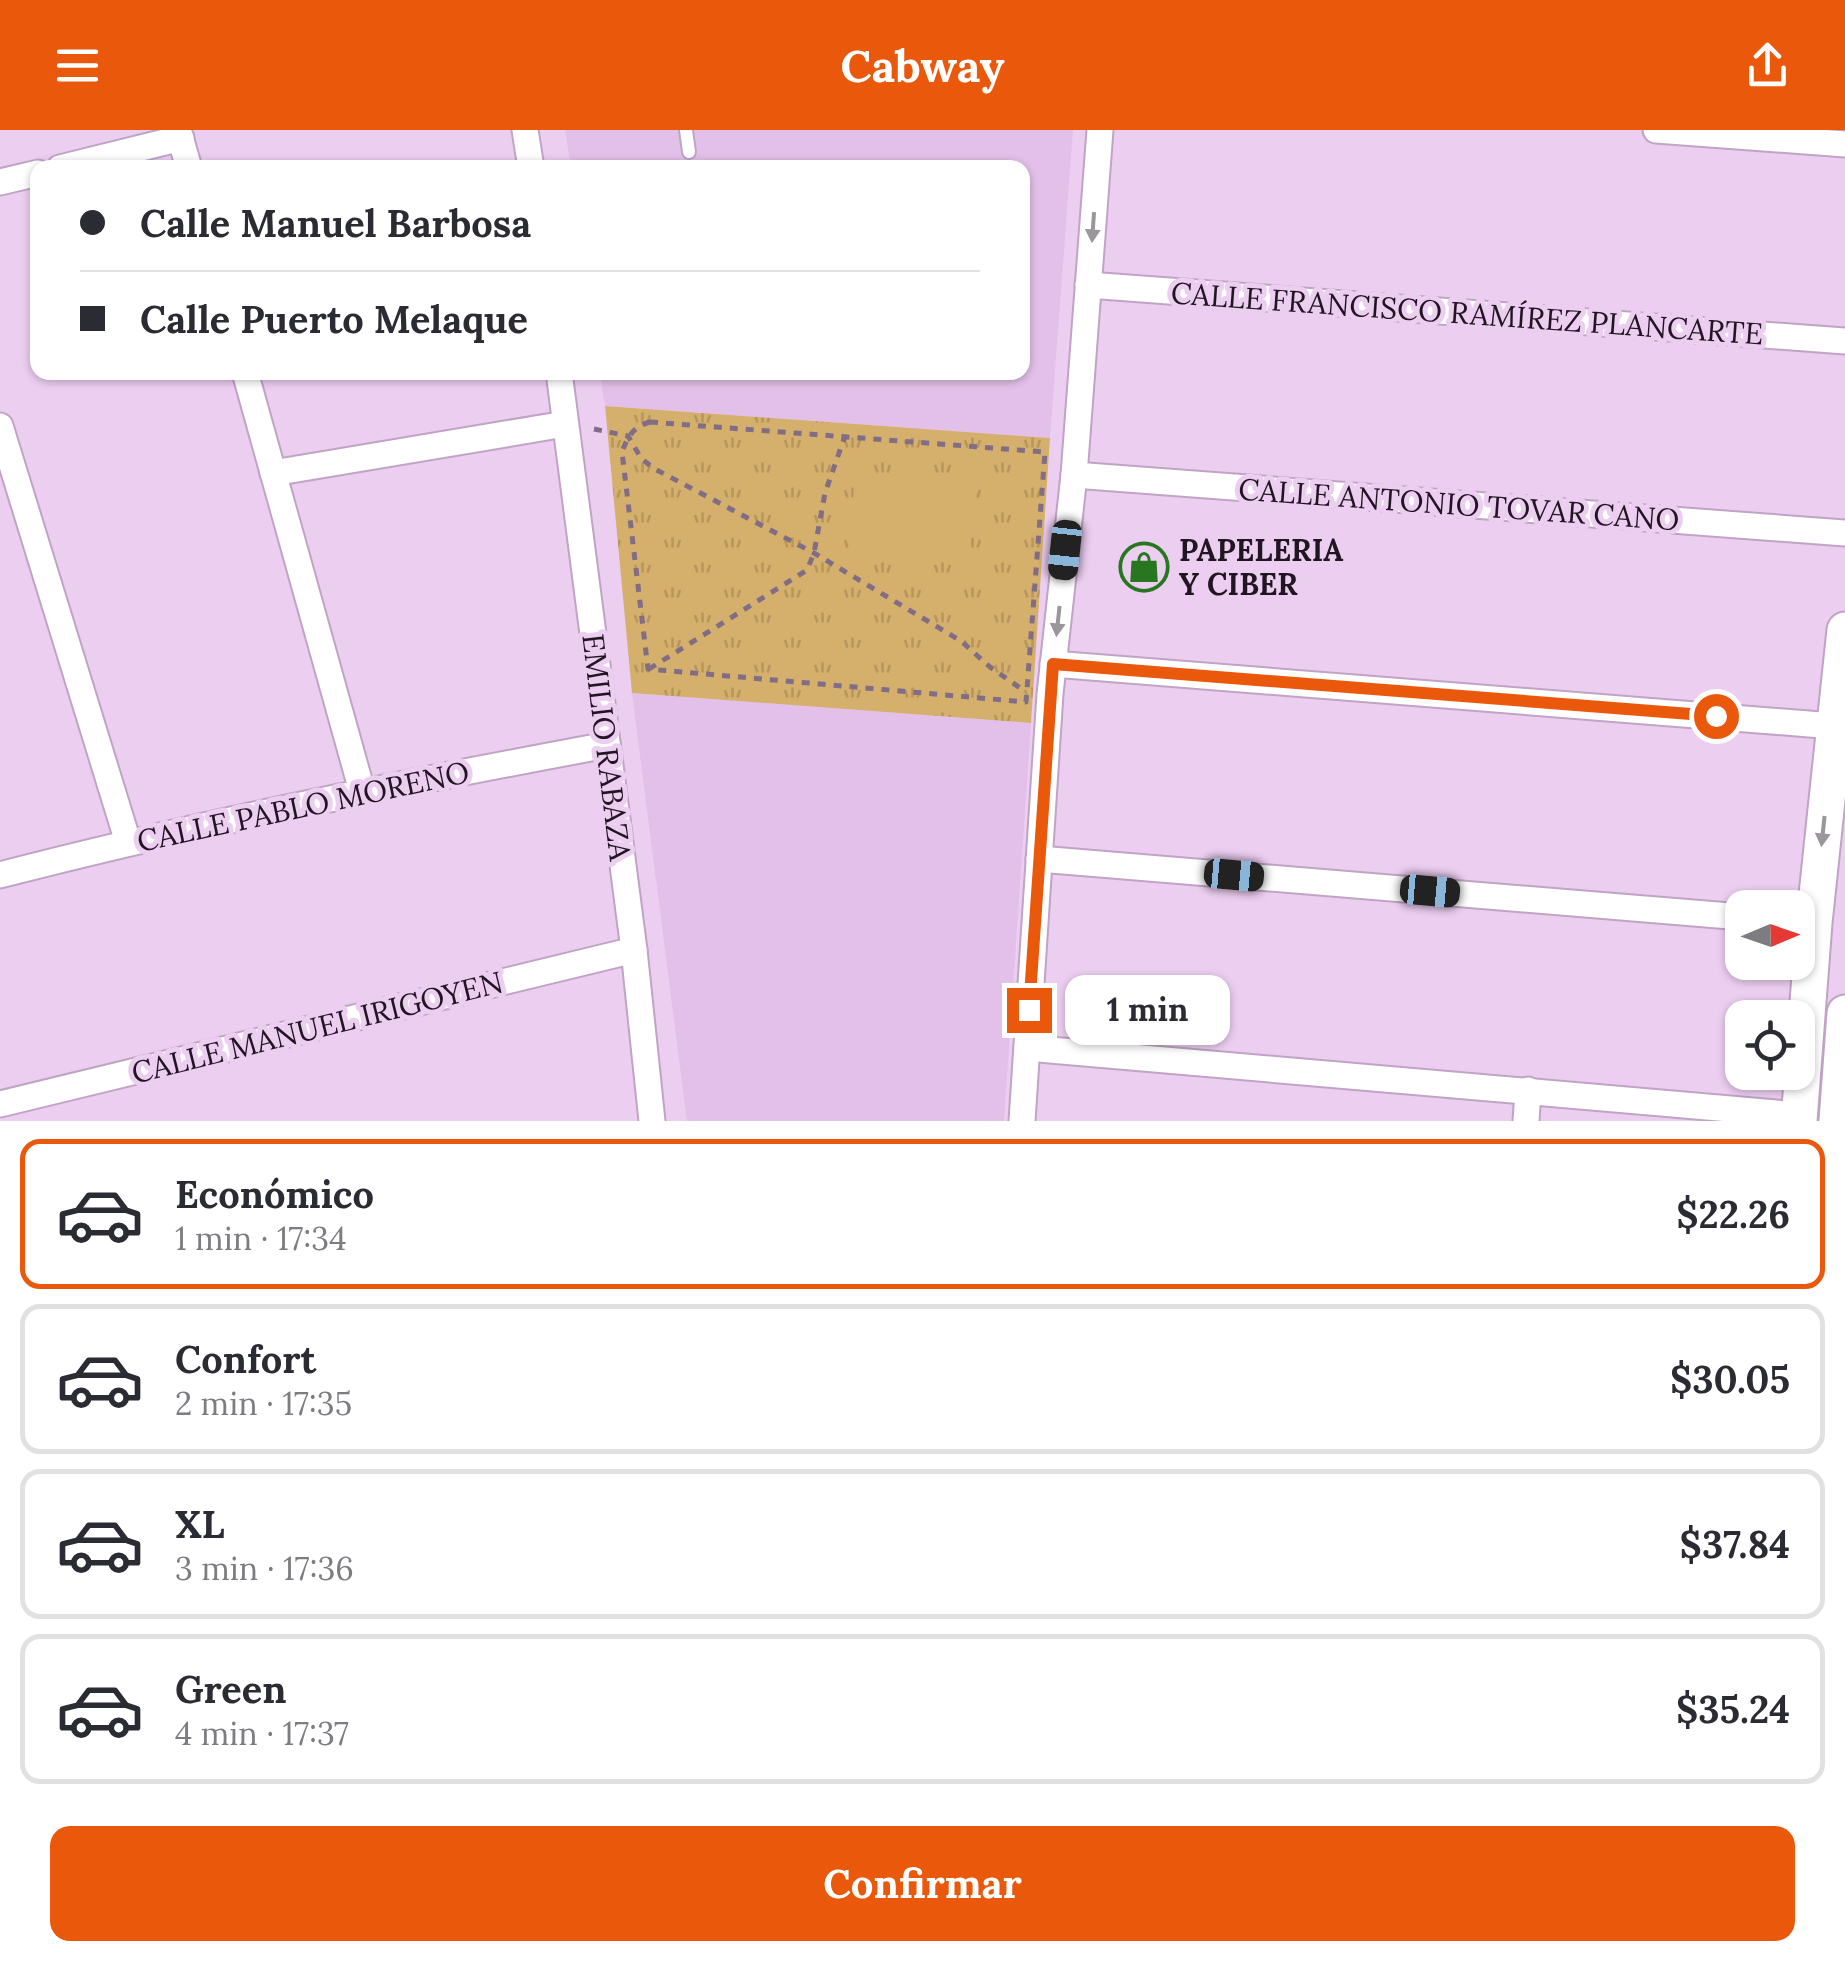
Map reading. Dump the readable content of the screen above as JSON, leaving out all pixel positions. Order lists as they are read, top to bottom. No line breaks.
{"streets":{"street":["CALLE FRANCISCO RAMÍREZ PLANCARTE","CALLE ANTONIO TOVAR CANO","EMILIO RABAZA","CALLE PABLO MORENO","CALLE MANUEL IRIGOYEN"]},"crossings":[["EMILIO RABAZA","CALLE PABLO MORENO"],["EMILIO RABAZA","CALLE MANUEL IRIGOYEN"]],"places":{"shop":["PAPELERIA Y CIBER"]},"north":"right","page":{"header":"Cabway","banner":["Calle Manuel Barbosa","Calle Puerto Melaque"],"bubble":"1 min","list":[{"name":"Económico","note":"1 min · 17:34","value":"$22.26"},{"name":"Confort","note":"2 min · 17:35","value":"$30.05"},{"name":"XL","note":"3 min · 17:36","value":"$37.84"},{"name":"Green","note":"4 min · 17:37","value":"$35.24"}],"buttons":"Confirmar"}}
